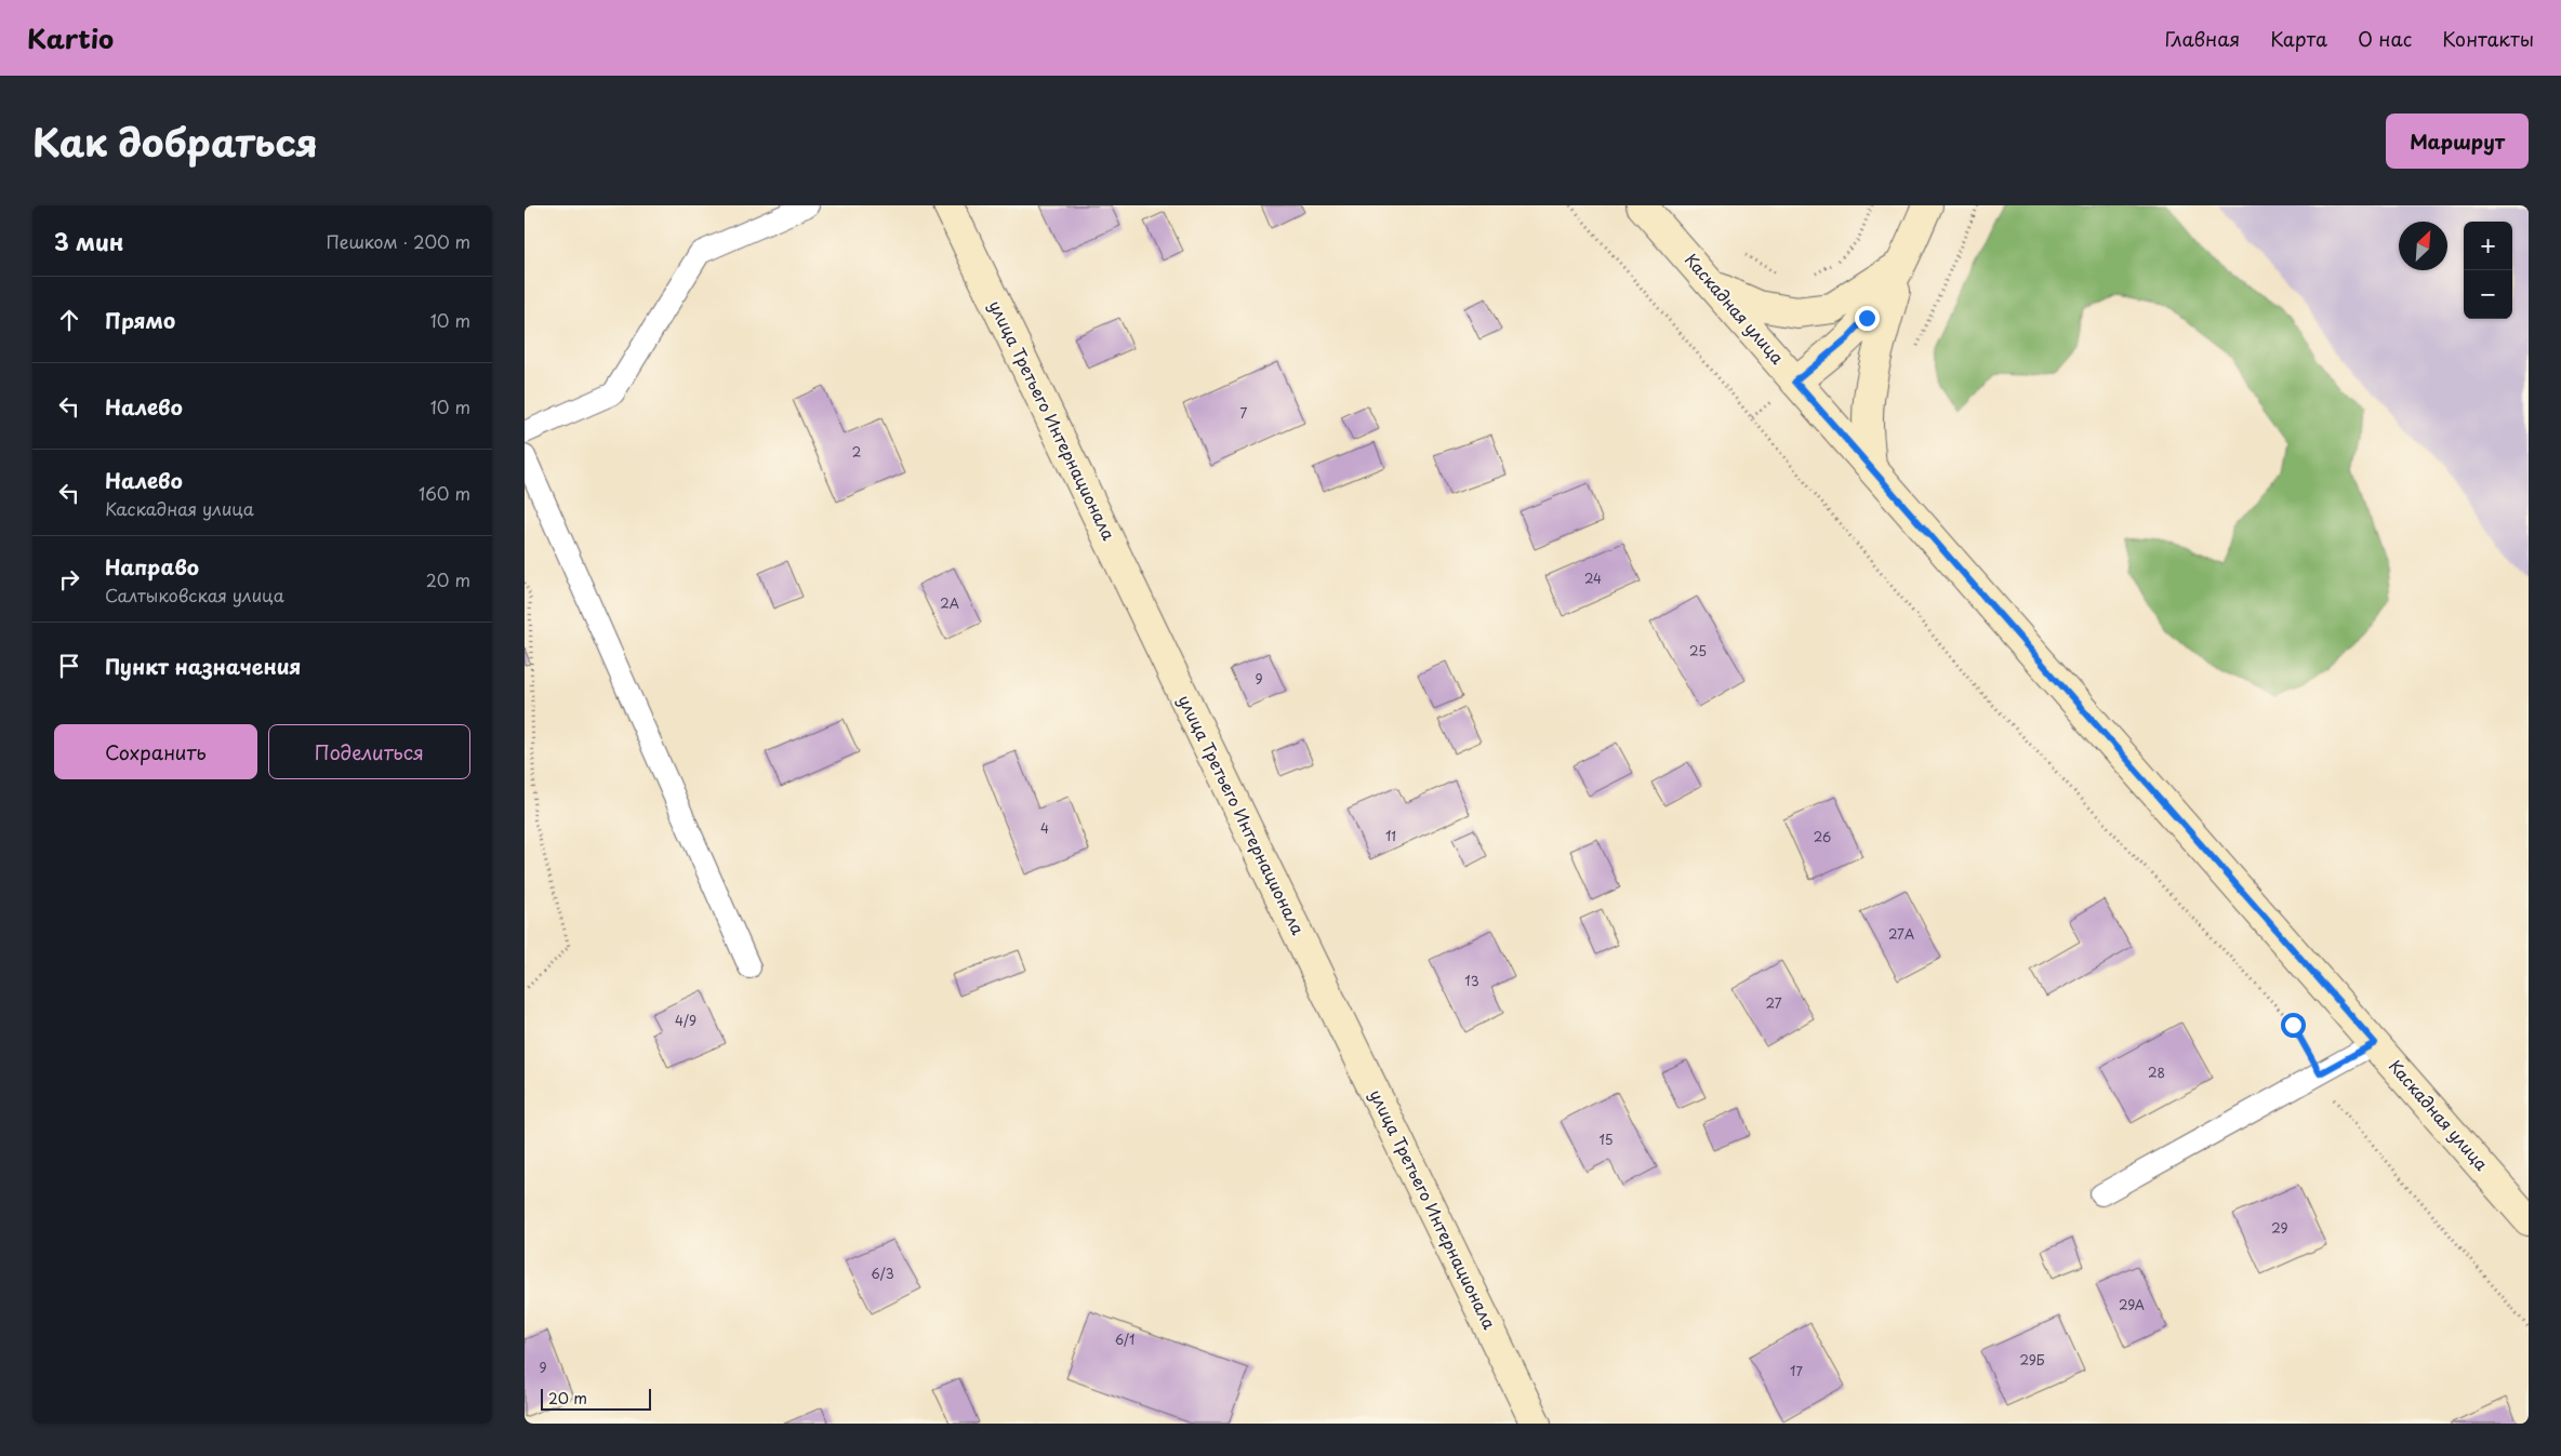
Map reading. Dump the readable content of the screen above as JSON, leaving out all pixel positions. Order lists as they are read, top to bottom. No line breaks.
{"streets":{"street":["Каскадная улица","улица Третьего Интернационала"]},"house_numbers":["7","2","24","2А","25","9","4","11","26","27А","13","27","4/9","28","15","29","6/3","29А","6/1","29Б","9","17"],"scale_bar":"20 m","north":"top right","page":{"header":"Kartio","nav":["Главная","Карта","О нас","Контакты"],"title":"Как добраться","buttons":["Маршрут",["Сохранить","Поделиться"]],"heading":["3 мин","Пешком · 200 m"],"map_buttons":["+","−"],"list":[["Прямо","10 m"],["Налево","10 m"],["Налево","Каскадная улица","160 m"],["Направо","Салтыковская улица","20 m"],"Пункт назначения"],"scale":"20 m"}}
